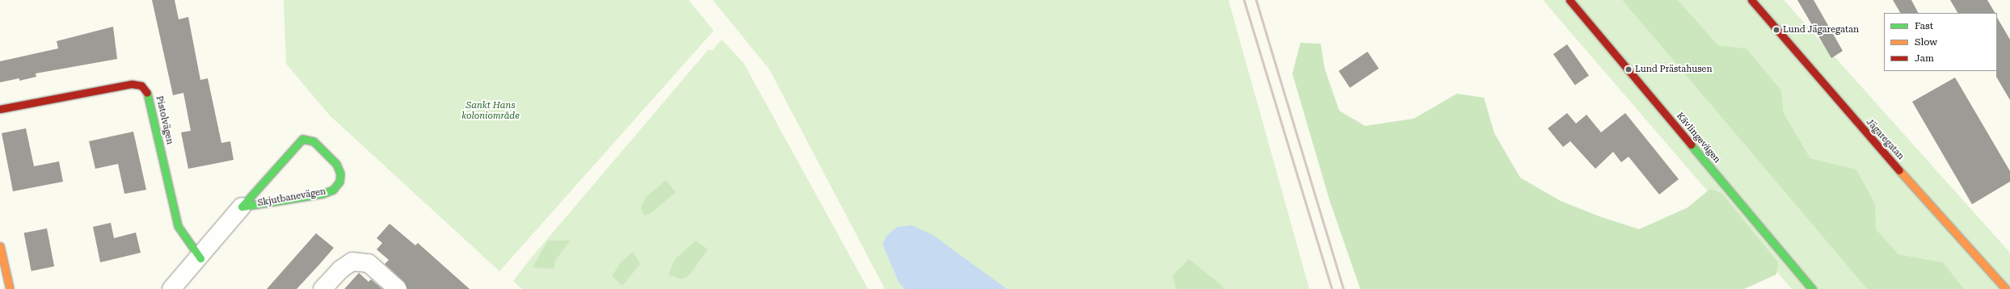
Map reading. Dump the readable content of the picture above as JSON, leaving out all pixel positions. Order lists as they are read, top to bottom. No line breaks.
{"streets":{"street":["Pistolvägen","Kävlingevägen","Jägaregatan","Skjutbanevägen"]},"crossings":[["Pistolvägen","Skjutbanevägen"]],"parks":["Sankt Hans koloniområde"],"places":["Lund Jägaregatan","Lund Prästahusen"],"legend":["Fast","Slow","Jam"]}
